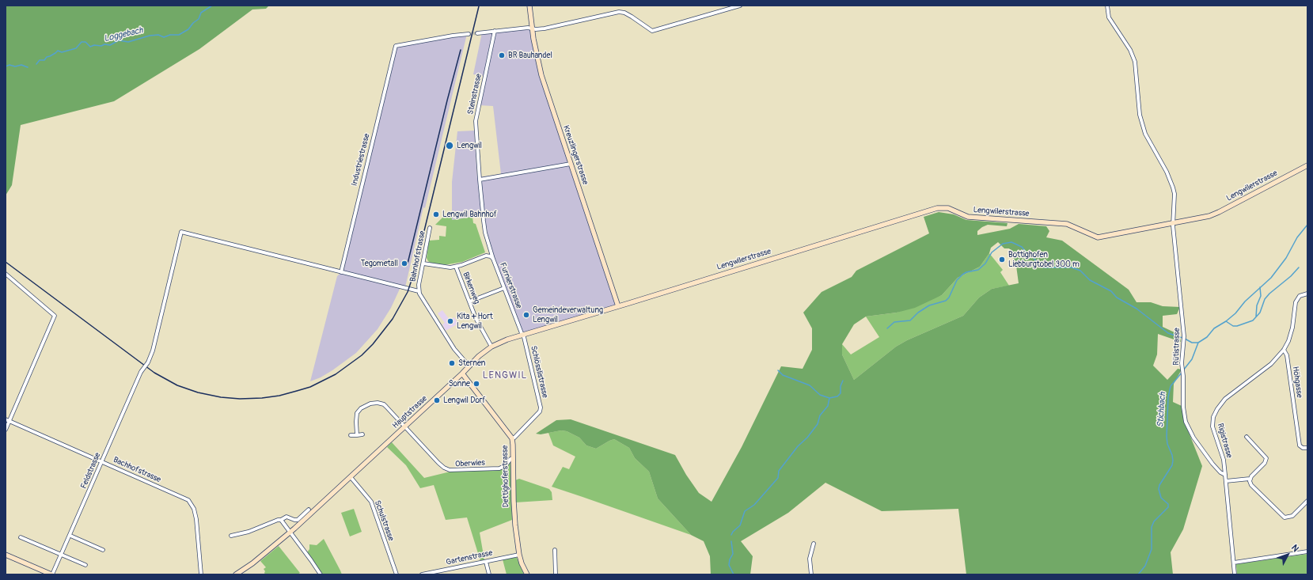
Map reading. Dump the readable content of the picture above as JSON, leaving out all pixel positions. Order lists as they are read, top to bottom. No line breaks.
{"streets":{"street":["Steinstrasse","Kreuzlingerstrasse","Industriestrasse","Lengwilerstrasse","Bahnhofstrasse","Furnierstrasse","Birkenweg","Rütistrasse","Schlösslistrasse","Höhgasse","Hauptstrasse","Rigistrasse","Oberwies","Bachhofstrasse","Feldstrasse","Dettighoferstrasse","Schulstrasse","Gartenstrasse"]},"crossings":[["Steinstrasse","Furnierstrasse"],["Kreuzlingerstrasse","Lengwilerstrasse"],["Kreuzlingerstrasse","Hauptstrasse"],["Industriestrasse","Feldstrasse"],["Lengwilerstrasse","Rütistrasse"],["Lengwilerstrasse","Hauptstrasse"],["Bahnhofstrasse","Hauptstrasse"],["Furnierstrasse","Schlösslistrasse"],["Furnierstrasse","Hauptstrasse"],["Birkenweg","Hauptstrasse"],["Rütistrasse","Rigistrasse"],["Schlösslistrasse","Hauptstrasse"],["Schlösslistrasse","Dettighoferstrasse"],["Höhgasse","Rigistrasse"],["Hauptstrasse","Oberwies"],["Hauptstrasse","Dettighoferstrasse"],["Hauptstrasse","Schulstrasse"],["Oberwies","Dettighoferstrasse"],["Bachhofstrasse","Feldstrasse"],["Dettighoferstrasse","Gartenstrasse"]],"districts":["LENGWIL"],"water":["Loggebach","Stichbach"],"places":["BR Bauhandel","Lengwil","Lengwil Bahnhof","Bottighofen Liebburgtobel 300 m","Tegometall","Gemeindeverwaltung Lengwil","Kita + Hort Lengwil","Sternen","Sonne","Lengwil Dorf"],"north":"top right"}
